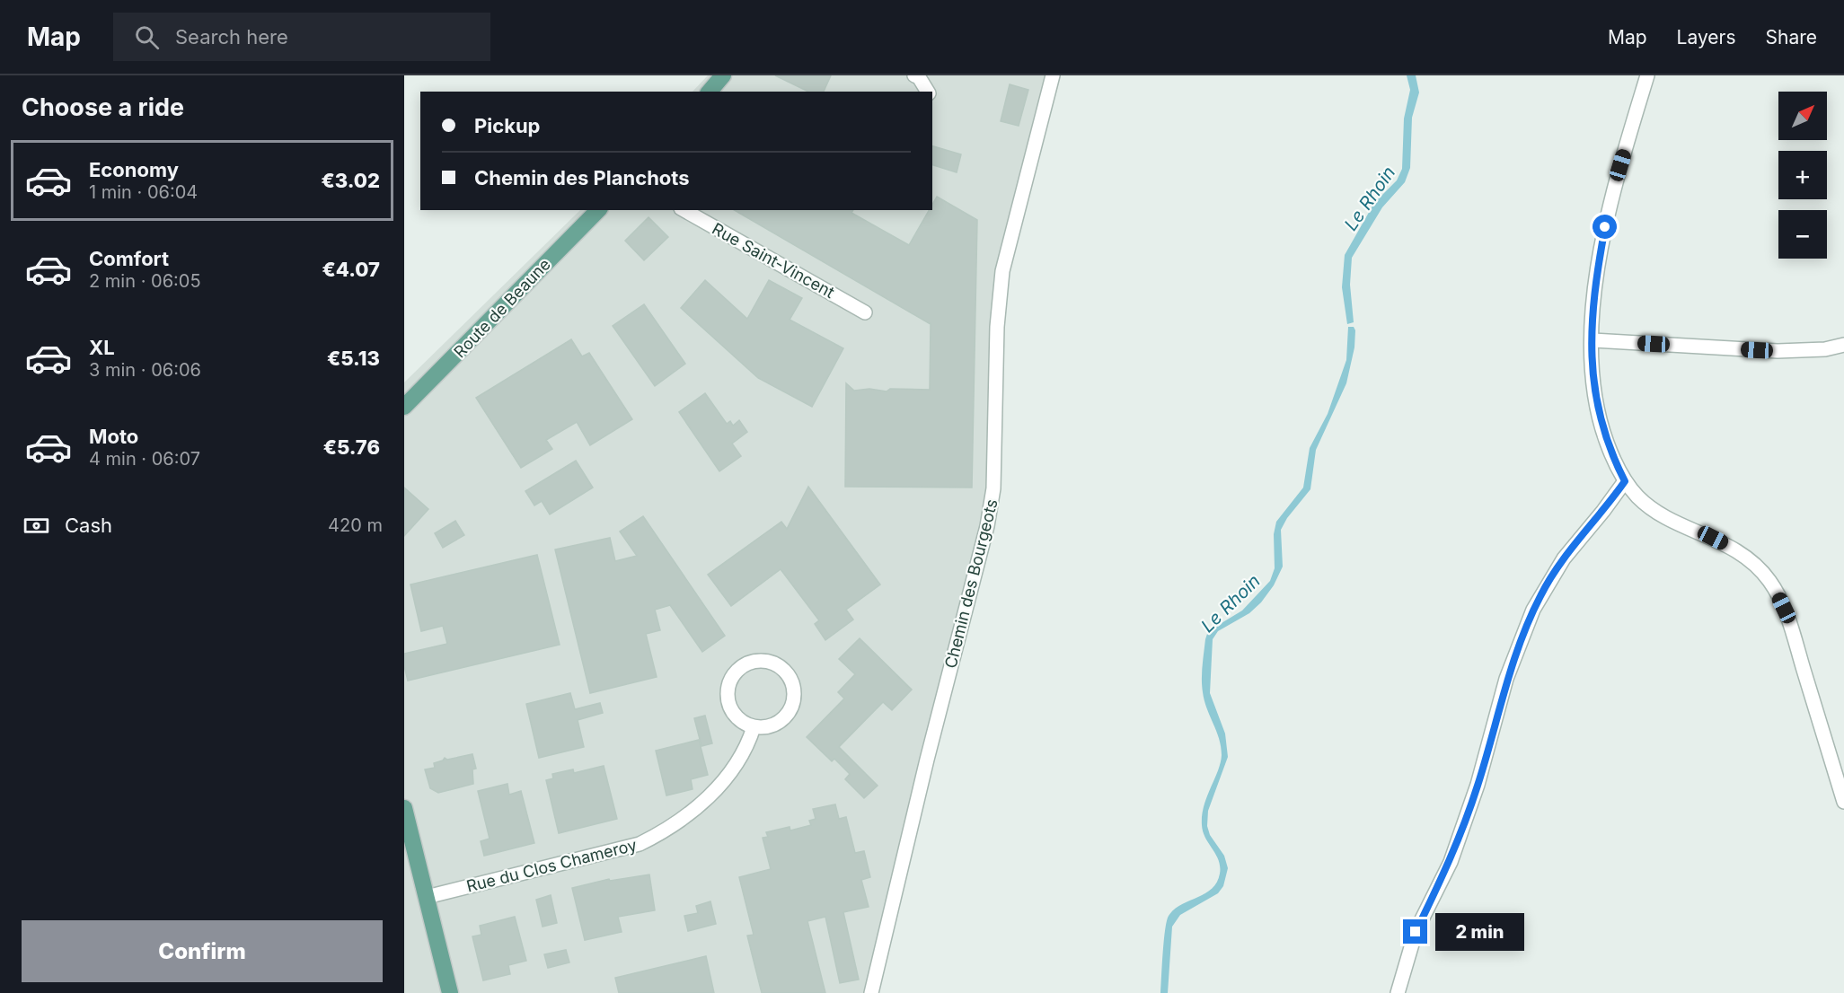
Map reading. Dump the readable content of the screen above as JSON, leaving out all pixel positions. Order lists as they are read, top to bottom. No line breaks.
{"streets":{"main road":["Route de Beaune"],"street":["Rue Saint-Vincent","Chemin des Bourgeots","Rue du Clos Chameroy"]},"water":["Le Rhoin"],"north":"top right","page":{"header":"Map","search":"Search here","nav":["Map","Layers","Share"],"heading":"Choose a ride","map_buttons":["+","−"],"banner":["Pickup","Chemin des Planchots"],"list":[{"name":"Economy","note":"1 min · 06:04","value":"€3.02"},{"name":"Comfort","note":"2 min · 06:05","value":"€4.07"},{"name":"XL","note":"3 min · 06:06","value":"€5.13"},{"name":"Moto","note":"4 min · 06:07","value":"€5.76"}],"pay":["Cash","420 m"],"buttons":"Confirm","bubble":"2 min"}}
